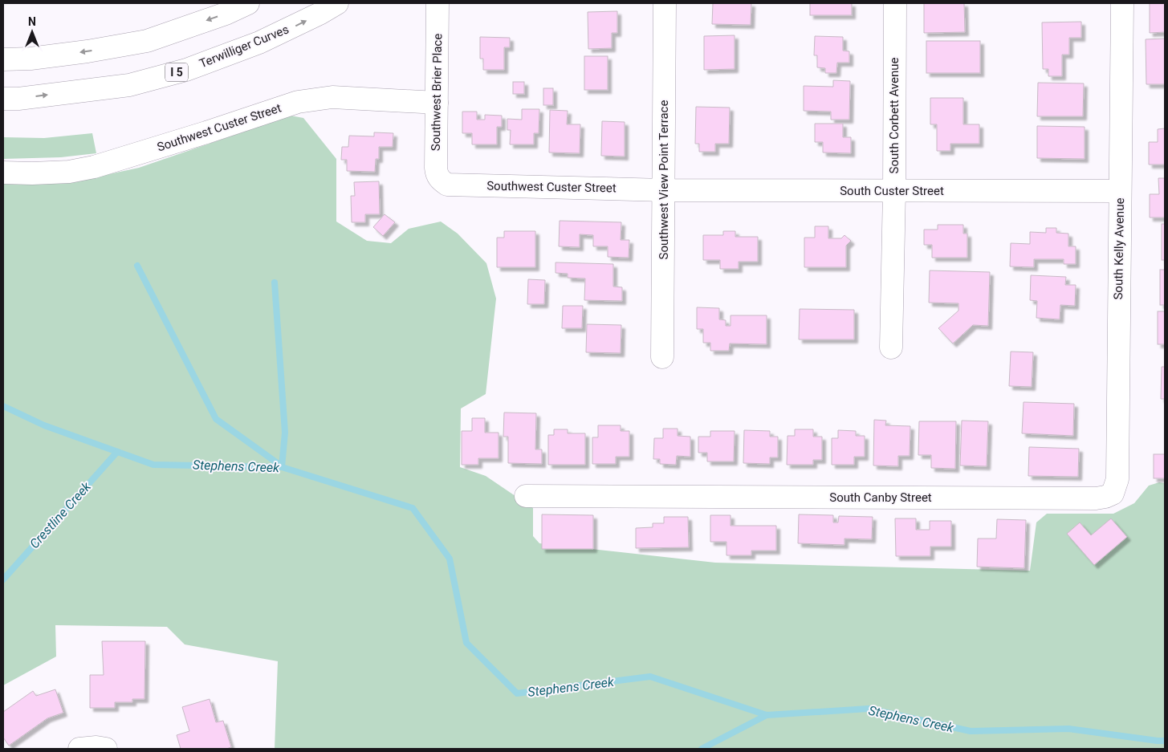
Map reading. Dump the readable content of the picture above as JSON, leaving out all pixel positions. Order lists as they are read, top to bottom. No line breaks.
{"streets":{"main road":["Terwilliger Curves","I 5","Southwest Brier Place","South Corbett Avenue","Southwest Custer Street","Southwest View Point Terrace","South Custer Street","South Kelly Avenue","South Canby Street"]},"crossings":[["Southwest Brier Place","Southwest Custer Street"],["South Corbett Avenue","South Custer Street"],["Southwest Custer Street","Southwest View Point Terrace"],["Southwest Custer Street","South Custer Street"],["Southwest View Point Terrace","South Custer Street"],["South Custer Street","South Kelly Avenue"],["South Kelly Avenue","South Canby Street"]],"water":["Stephens Creek","Crestline Creek"],"north":"top"}
